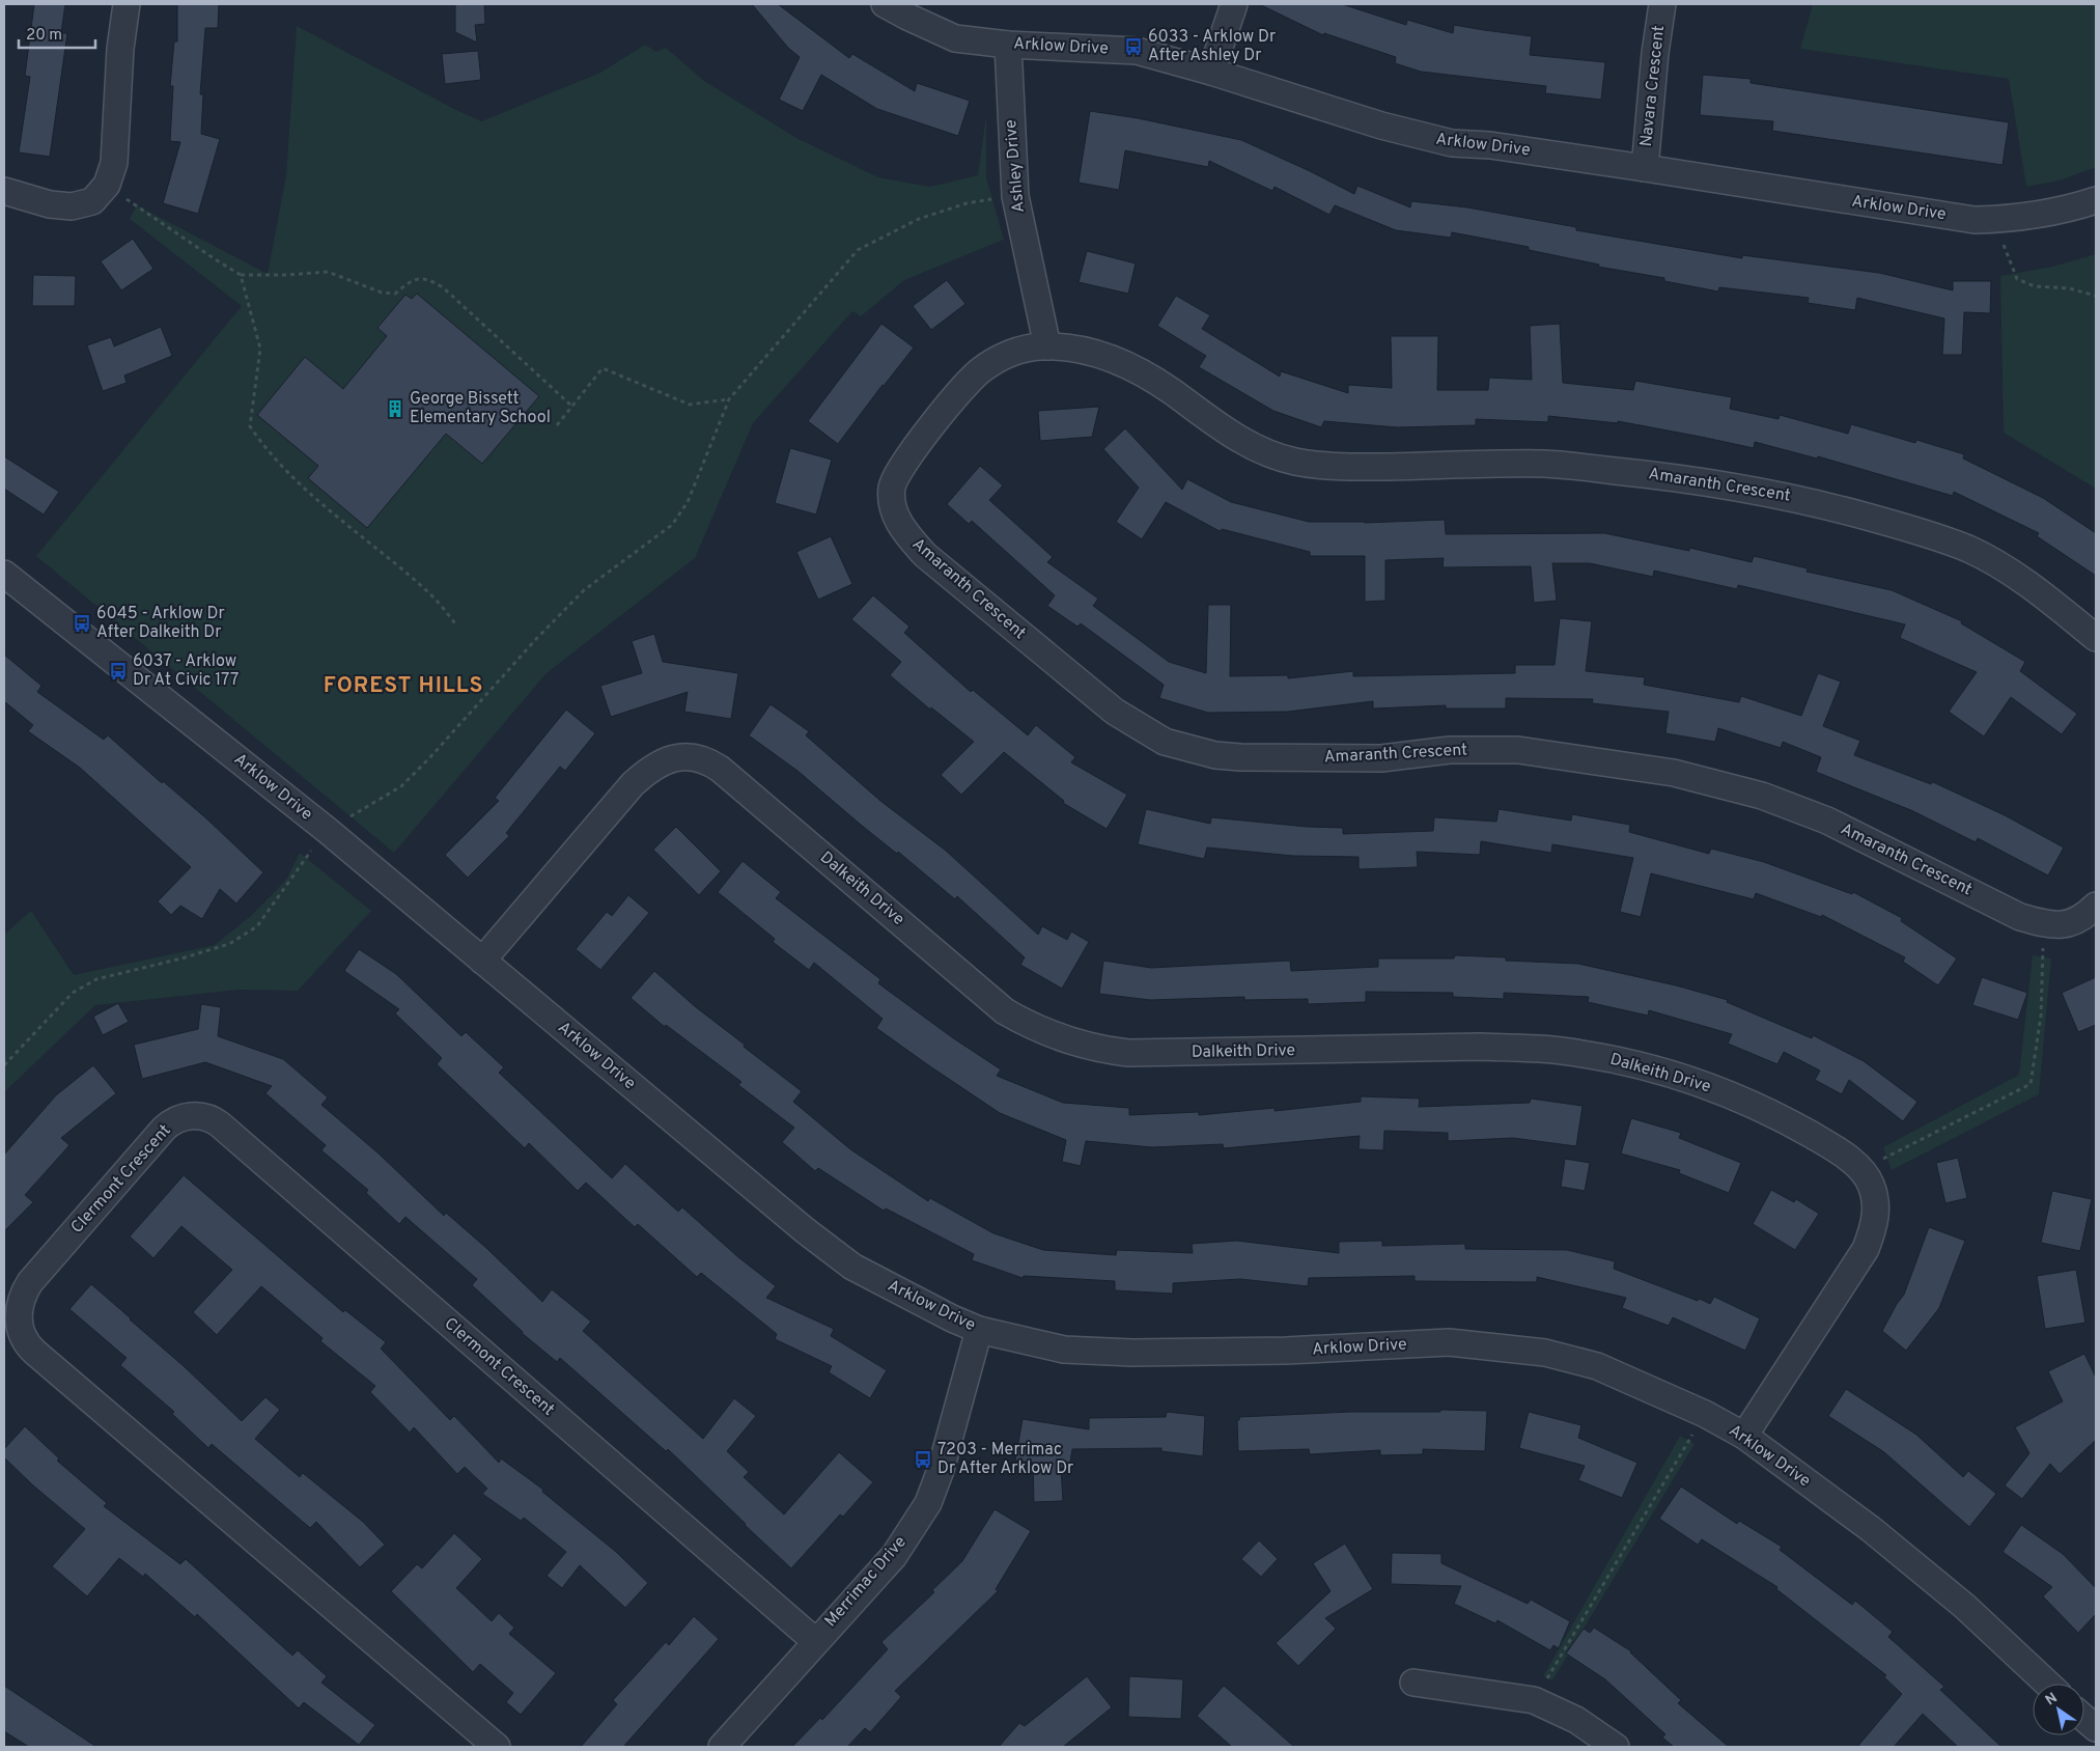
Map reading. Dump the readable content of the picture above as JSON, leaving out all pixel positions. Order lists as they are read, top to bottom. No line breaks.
{"streets":{"street":["Arklow Drive","Navara Crescent","Ashley Drive","Amaranth Crescent","Dalkeith Drive","Clermont Crescent","Merrimac Drive"]},"crossings":[["Arklow Drive","Navara Crescent"],["Arklow Drive","Ashley Drive"],["Arklow Drive","Dalkeith Drive"],["Arklow Drive","Merrimac Drive"],["Ashley Drive","Amaranth Crescent"],["Clermont Crescent","Merrimac Drive"]],"districts":["FOREST HILLS"],"places":{"bus stop":["6033 - Arklow Dr After Ashley Dr","6045 - Arklow Dr After Dalkeith Dr","6037 - Arklow Dr At Civic 177","7203 - Merrimac Dr After Arklow Dr"],"building":["George Bissett Elementary School"]},"scale_bar":"20 m","north":"top left"}
